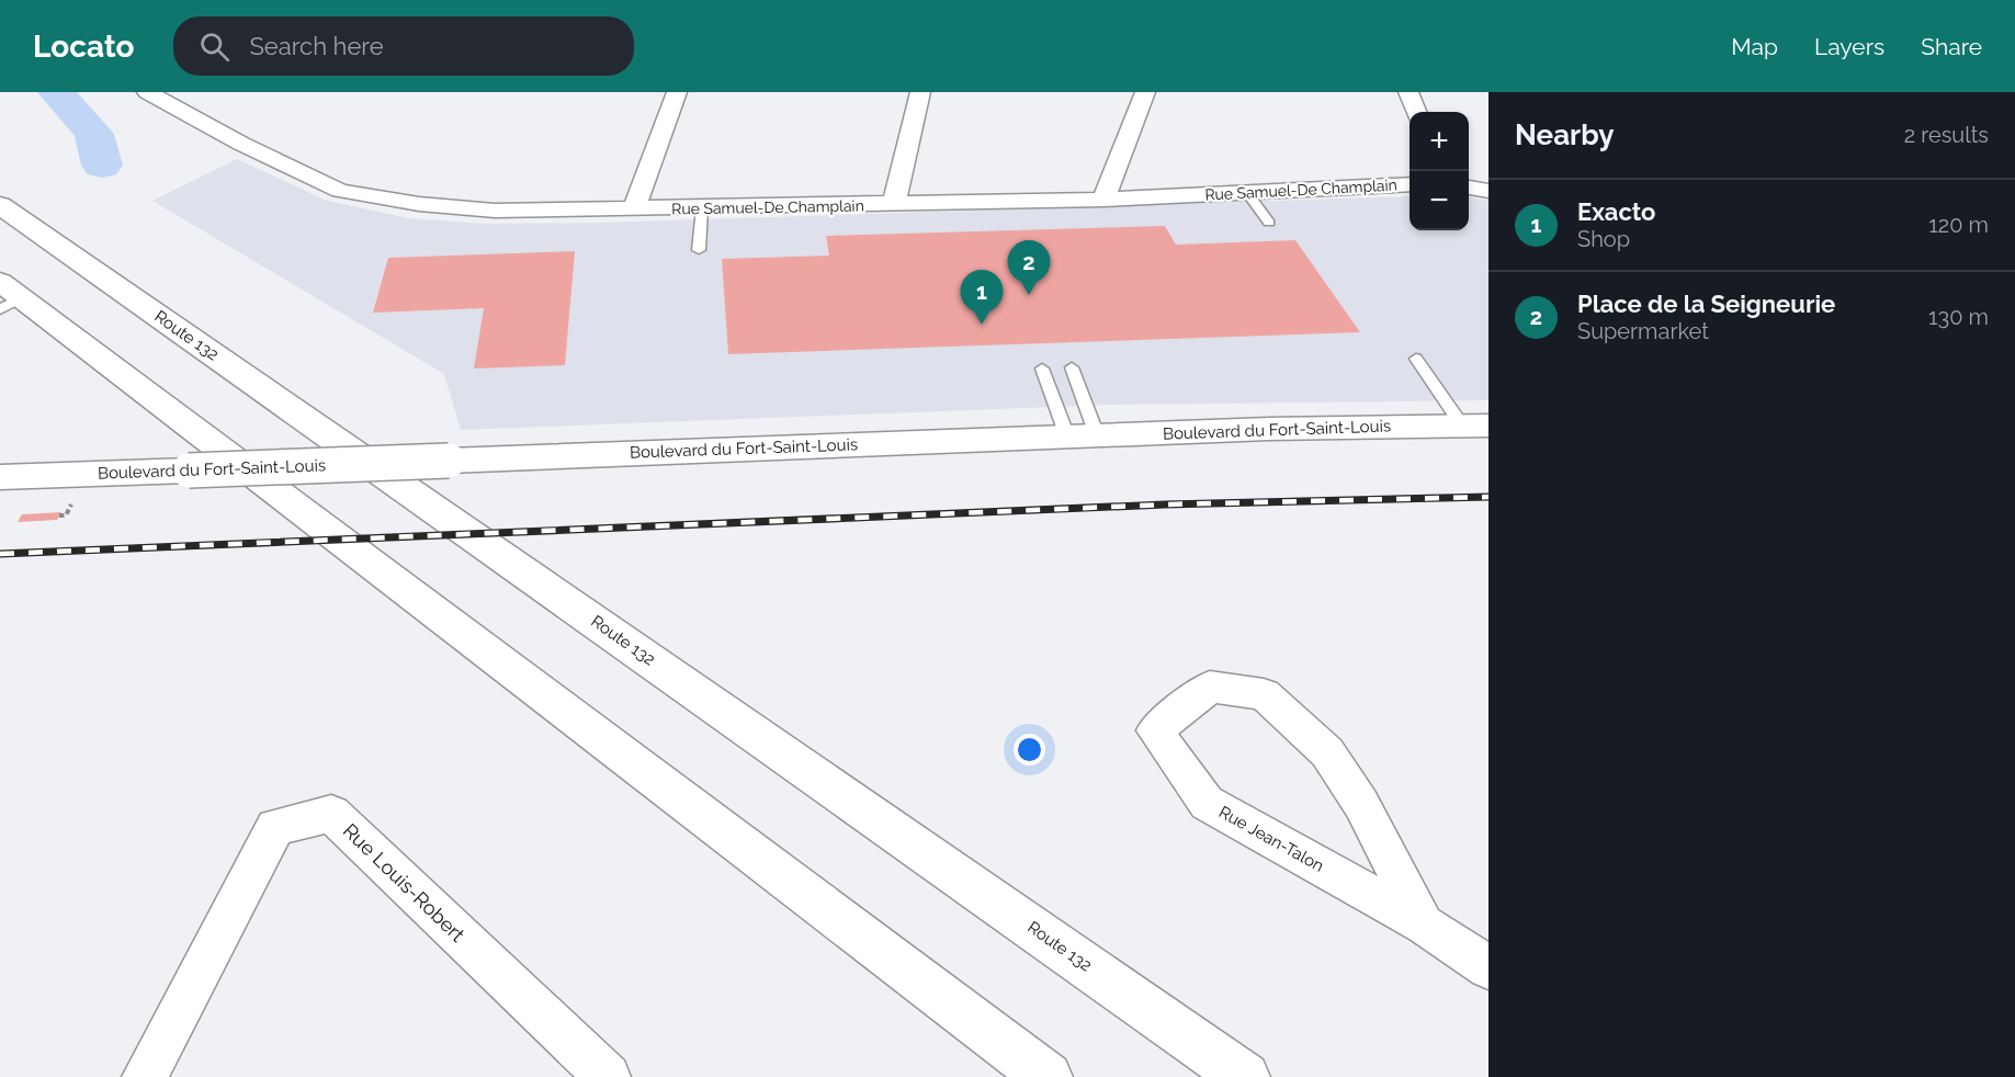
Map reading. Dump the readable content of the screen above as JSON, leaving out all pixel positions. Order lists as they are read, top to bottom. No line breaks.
{"streets":{"main road":["Route 132","Boulevard du Fort-Saint-Louis"],"street":["Rue Samuel-De Champlain","Rue Jean-Talon","Rue Louis-Robert"]},"page":{"header":"Locato","search":"Search here","nav":["Map","Layers","Share"],"heading":["Nearby","2 results"],"map_buttons":["+","−"],"list":[{"mark":"1","name":"Exacto","note":"Shop","value":"120 m"},{"mark":"2","name":"Place de la Seigneurie","note":"Supermarket","value":"130 m"}],"pins":["2","1"]}}
